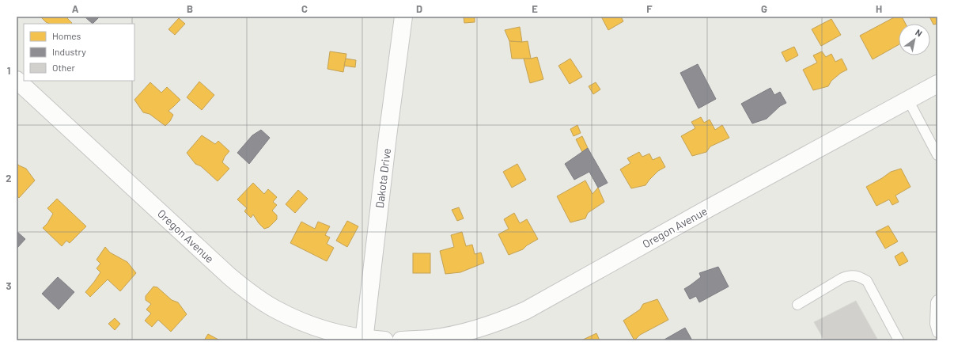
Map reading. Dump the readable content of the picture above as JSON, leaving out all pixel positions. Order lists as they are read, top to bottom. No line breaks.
{"streets":{"street":["Dakota Drive","Oregon Avenue"]},"crossings":[["Dakota Drive","Oregon Avenue"]],"legend":["Homes","Industry","Other"],"north":"top right","grid":{"columns":["A","B","C","D","E","F","G","H"],"rows":["1","2","3"]}}
